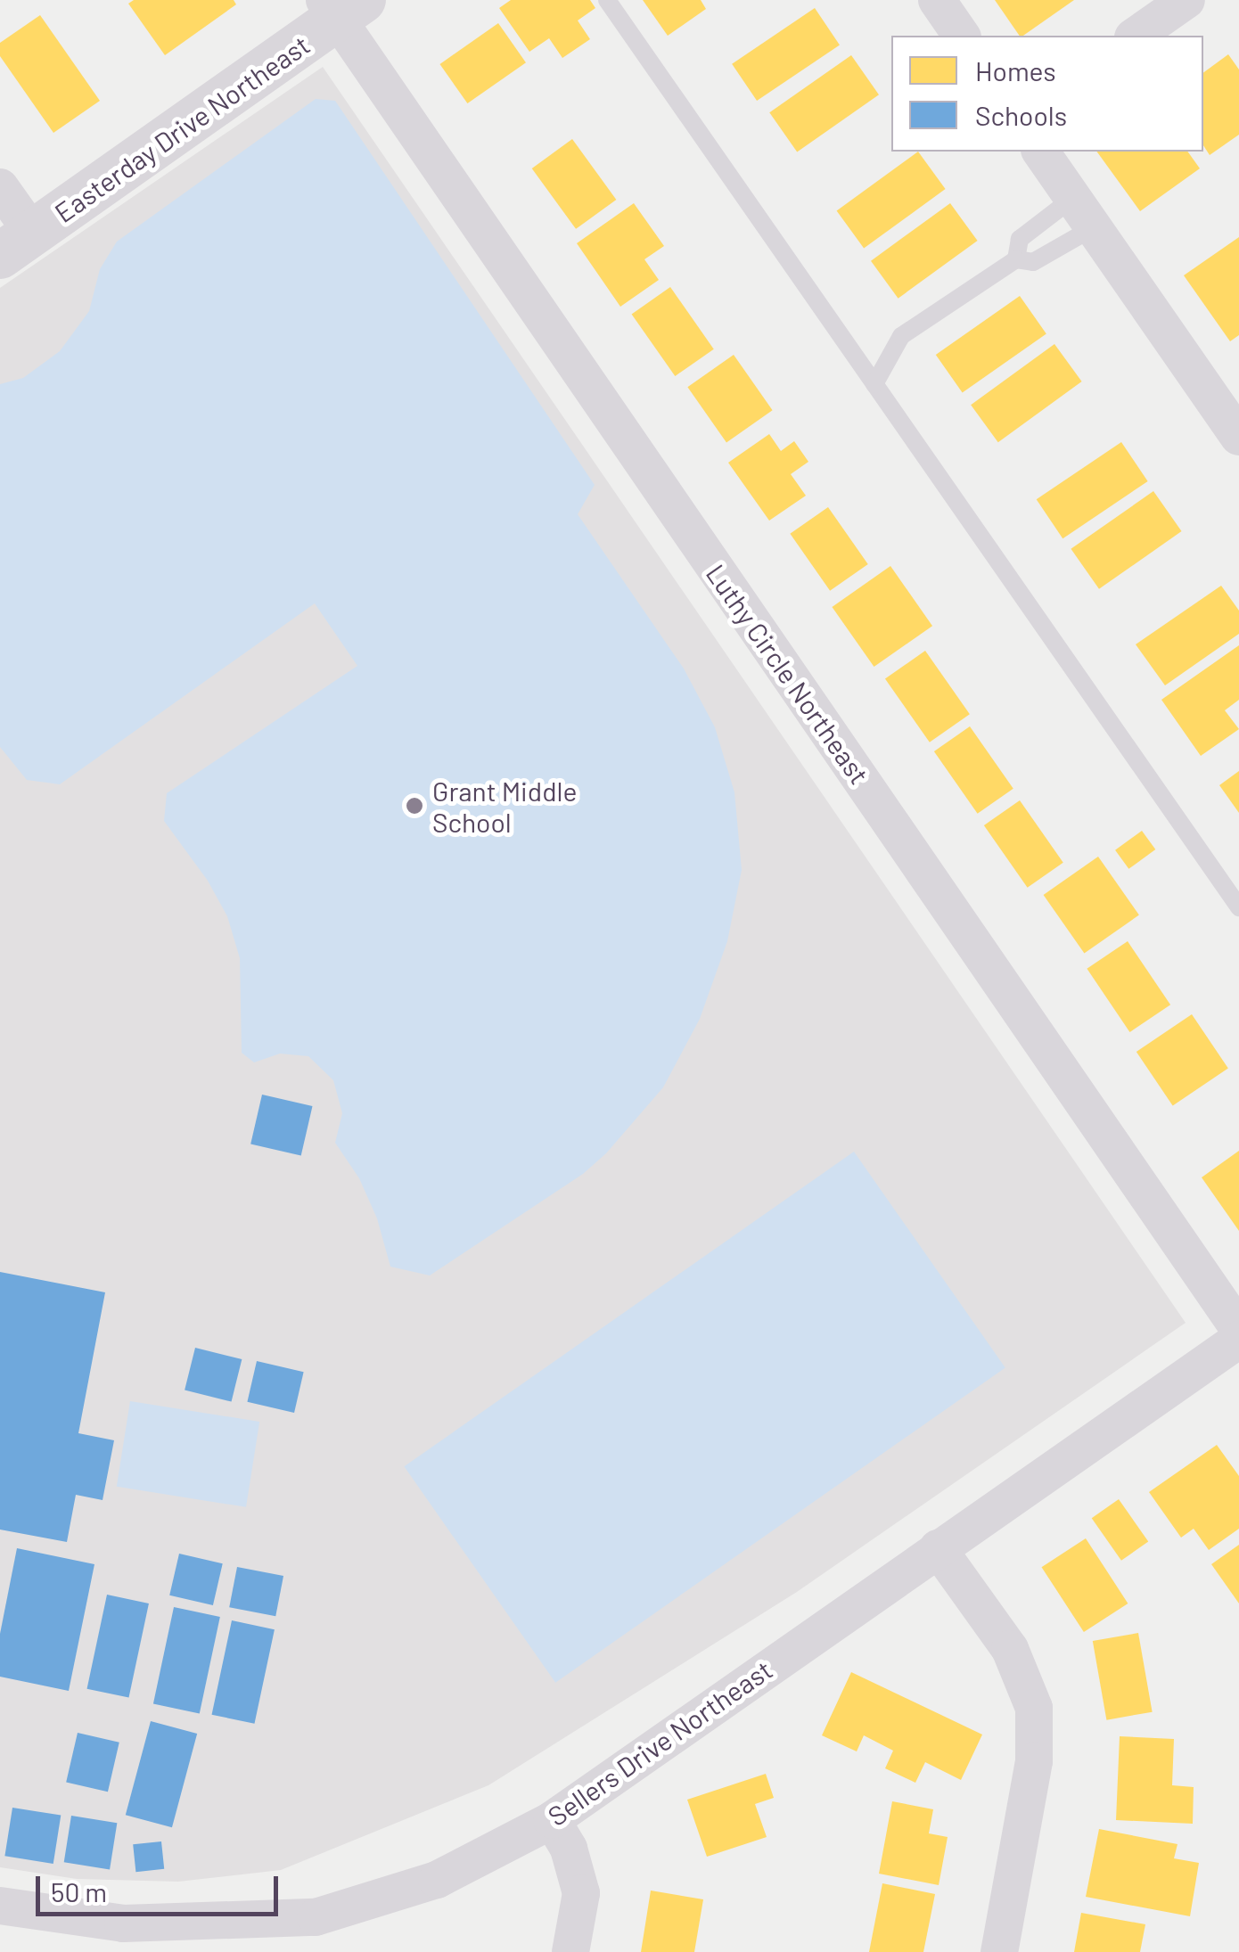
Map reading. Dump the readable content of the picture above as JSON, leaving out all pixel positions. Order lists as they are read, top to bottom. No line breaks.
{"streets":{"street":["Easterday Drive Northeast","Luthy Circle Northeast","Sellers Drive Northeast"]},"crossings":[["Easterday Drive Northeast","Luthy Circle Northeast"]],"places":["Grant Middle School"],"legend":["Homes","Schools"],"scale_bar":"50 m"}
